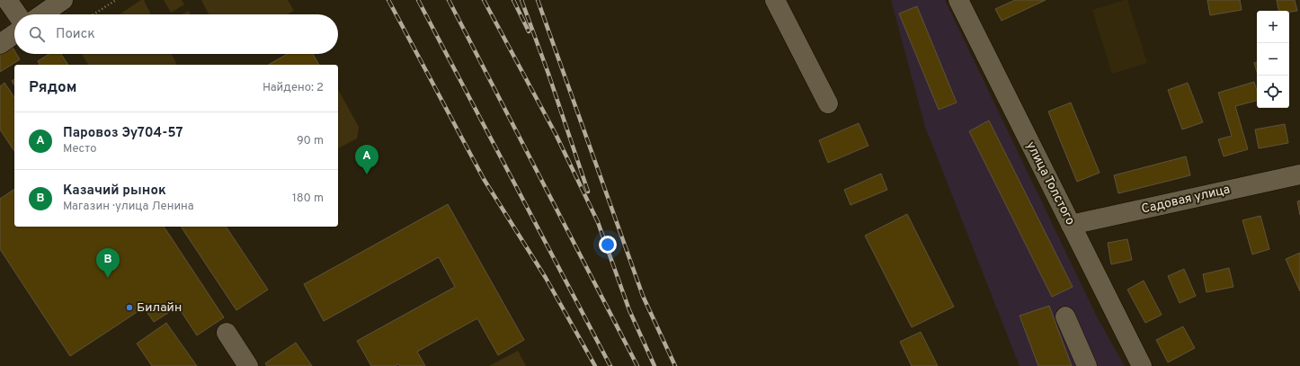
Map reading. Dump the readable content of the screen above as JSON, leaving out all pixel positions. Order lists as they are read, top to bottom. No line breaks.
{"streets":{"street":["улица Толстого","Садовая улица"]},"crossings":[["улица Толстого","Садовая улица"]],"places":["Билайн"],"page":{"map_buttons":["+","−"],"search":"Поиск","heading":["Рядом","Найдено: 2"],"list":[{"mark":"A","name":"Паровоз Эу704-57","note":"Место","value":"90 m"},{"mark":"B","name":"Казачий рынок","note":"Магазин · улица Ленина","value":"180 m"}],"pins":["A","B"]}}
